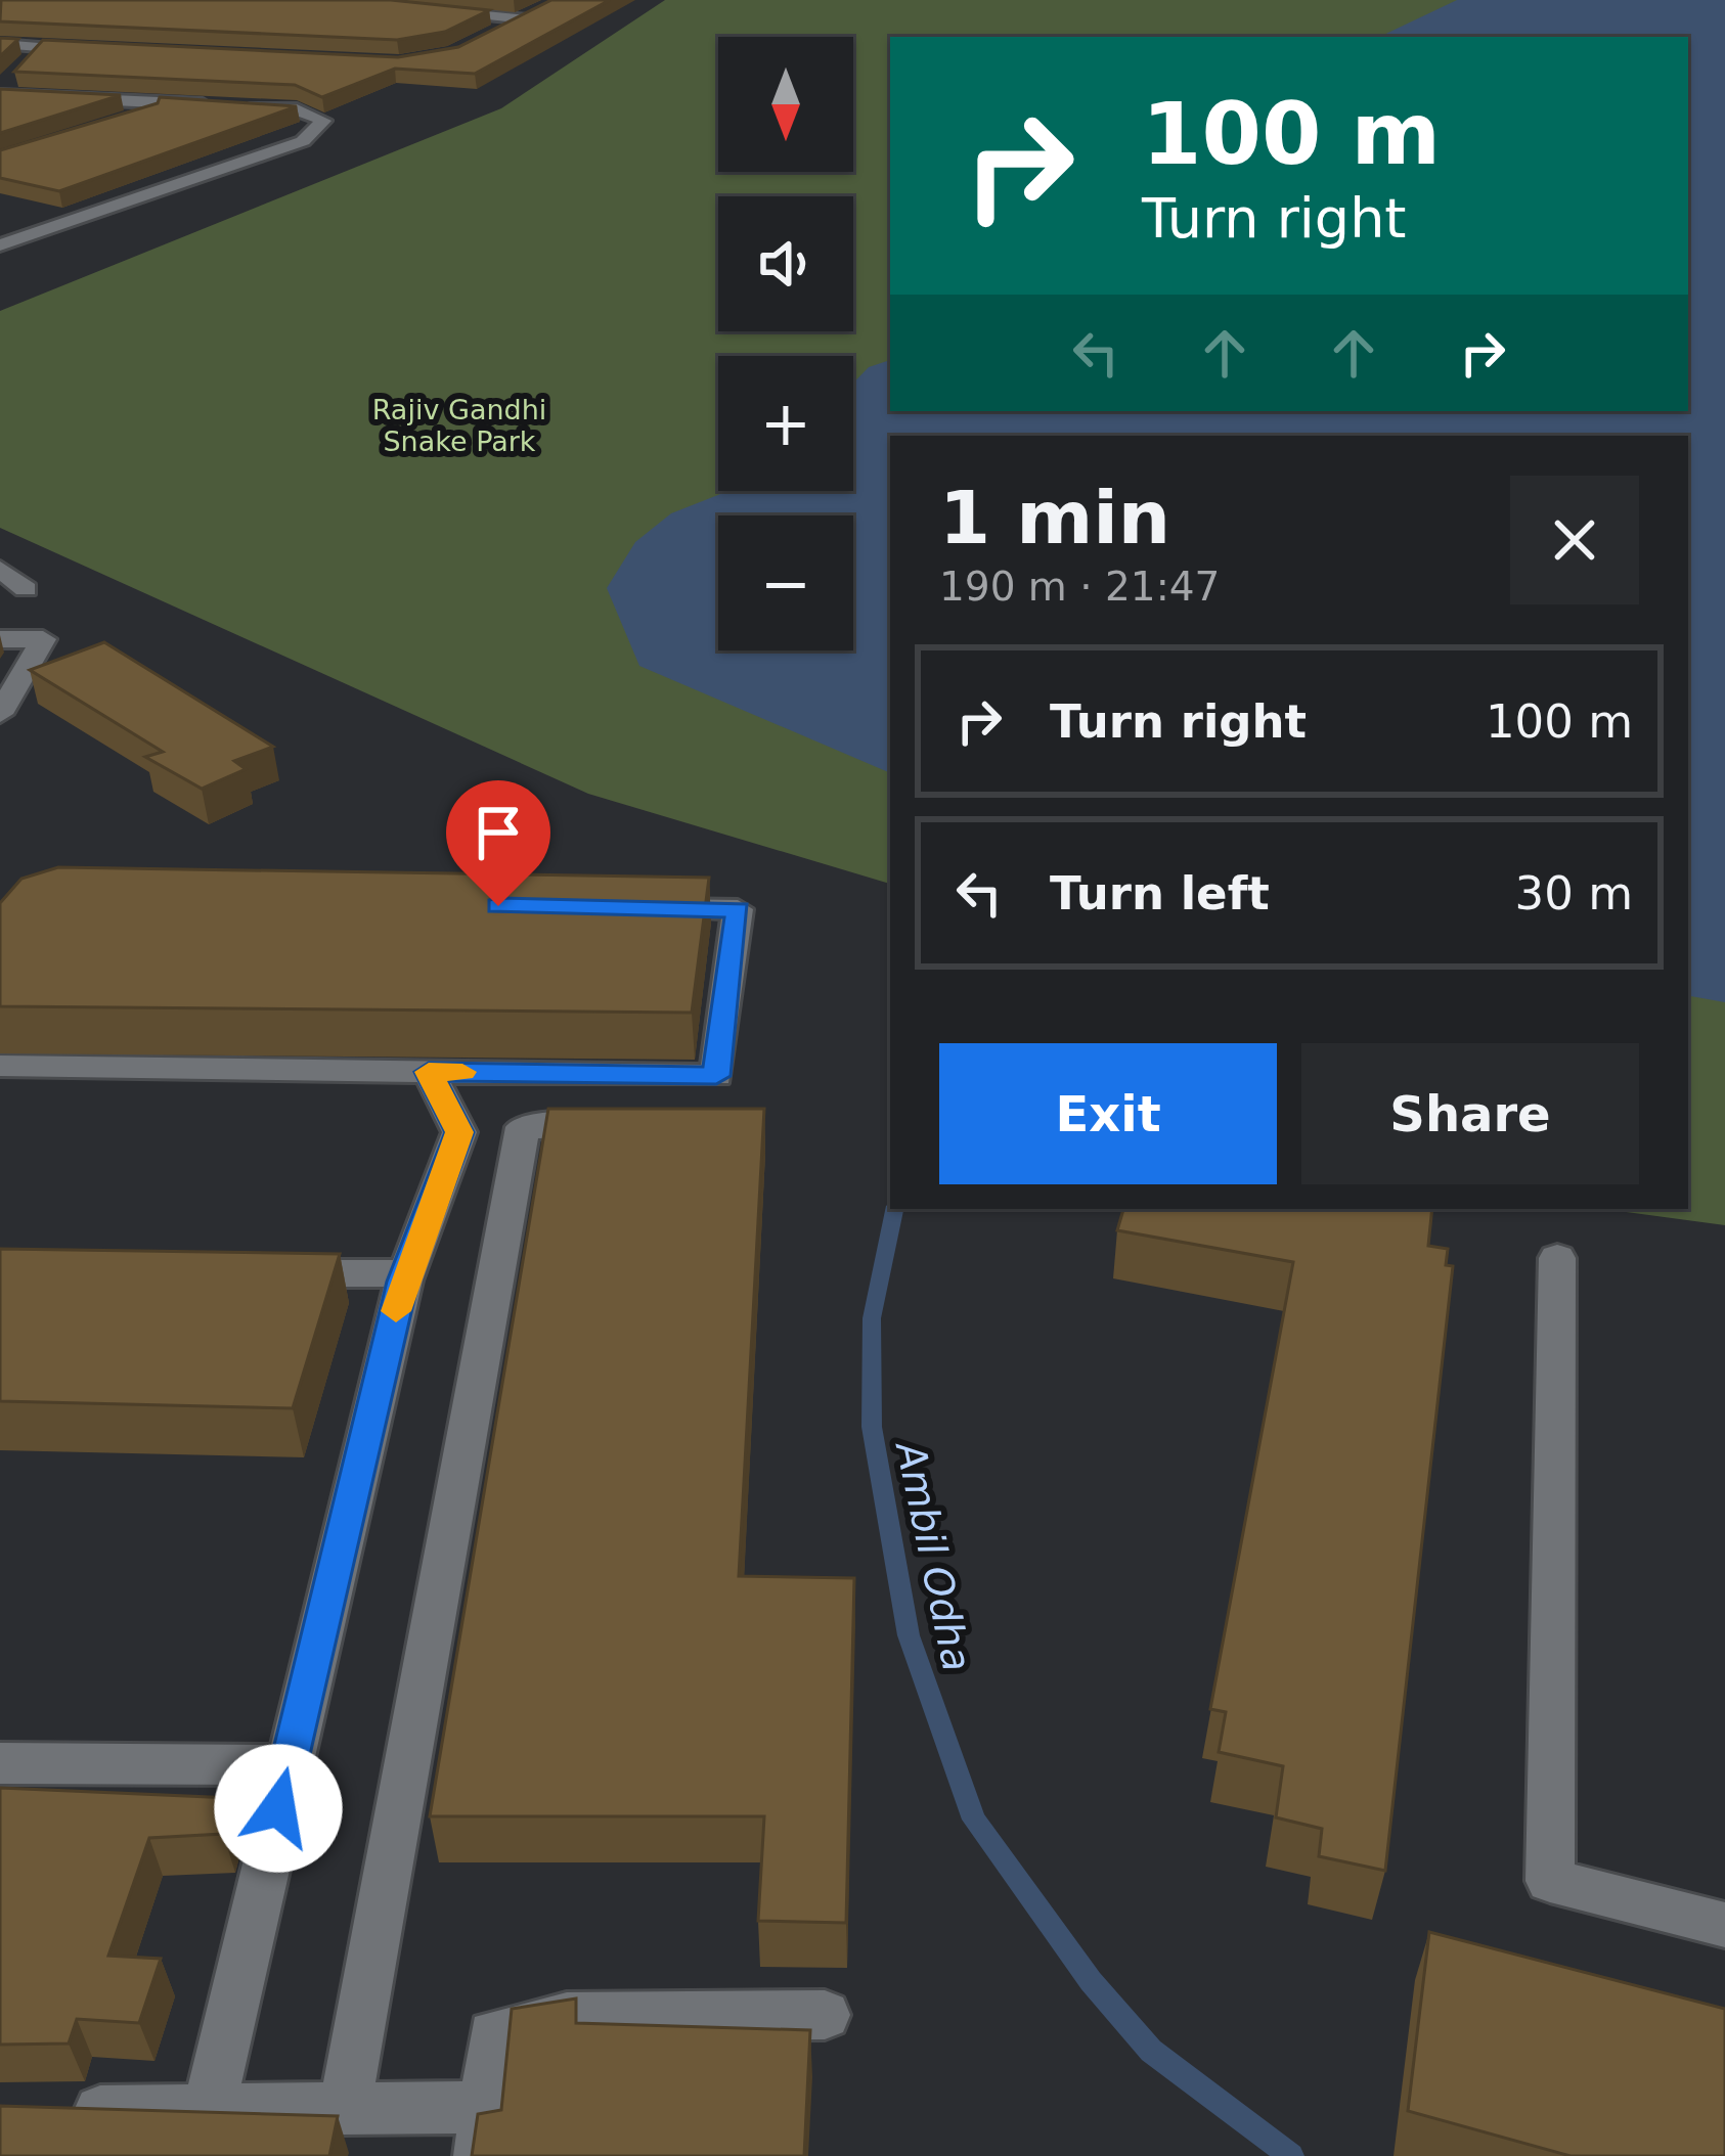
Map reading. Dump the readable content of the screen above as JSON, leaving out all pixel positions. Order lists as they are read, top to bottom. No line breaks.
{"water":["Ambil Odha"],"parks":["Rajiv Gandhi Snake Park"],"north":"bottom","page":{"map_buttons":["+","−"],"turn":["100 m","Turn right"],"heading":["1 min","190 m · 21:47"],"list":[{"name":"Turn right","value":"100 m"},{"name":"Turn left","value":"30 m"}],"buttons":["Exit","Share"]}}
